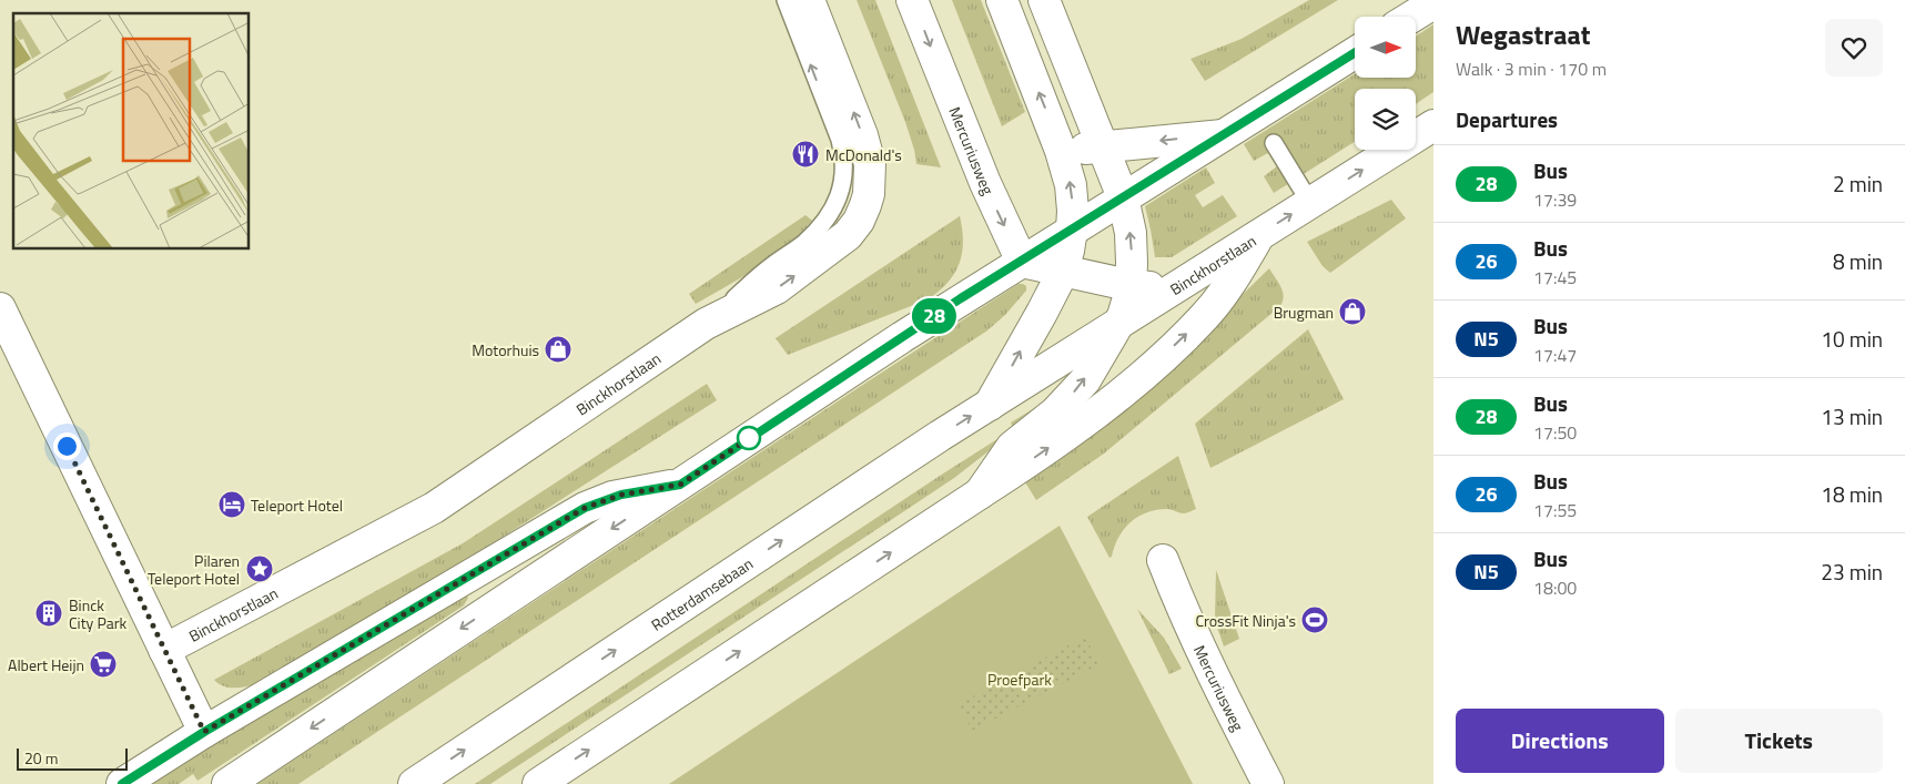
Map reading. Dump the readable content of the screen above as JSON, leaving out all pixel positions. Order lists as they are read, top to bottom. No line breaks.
{"streets":{"main road":["Mercuriusweg","Binckhorstlaan","Rotterdamsebaan"]},"crossings":[["Binckhorstlaan","Rotterdamsebaan"]],"parks":["Proefpark"],"places":{"restaurant":["McDonald's"],"shop":["Brugman","Motorhuis"],"hotel":["Teleport Hotel"],"place":["Pilaren Teleport Hotel"],"building":["Binck City Park"],"sports":["CrossFit Ninja's"],"supermarket":["Albert Heijn"]},"lines":["bus line 28"],"scale_bar":"20 m","north":"right","page":{"on_map":"28","heading":[["Wegastraat","Walk · 3 min · 170 m"],"Departures"],"list":[{"mark":"28","name":"Bus","note":"17:39","value":"2 min"},{"mark":"26","name":"Bus","note":"17:45","value":"8 min"},{"mark":"N5","name":"Bus","note":"17:47","value":"10 min"},{"mark":"28","name":"Bus","note":"17:50","value":"13 min"},{"mark":"26","name":"Bus","note":"17:55","value":"18 min"},{"mark":"N5","name":"Bus","note":"18:00","value":"23 min"}],"buttons":["Directions","Tickets"],"scale":"20 m"}}
